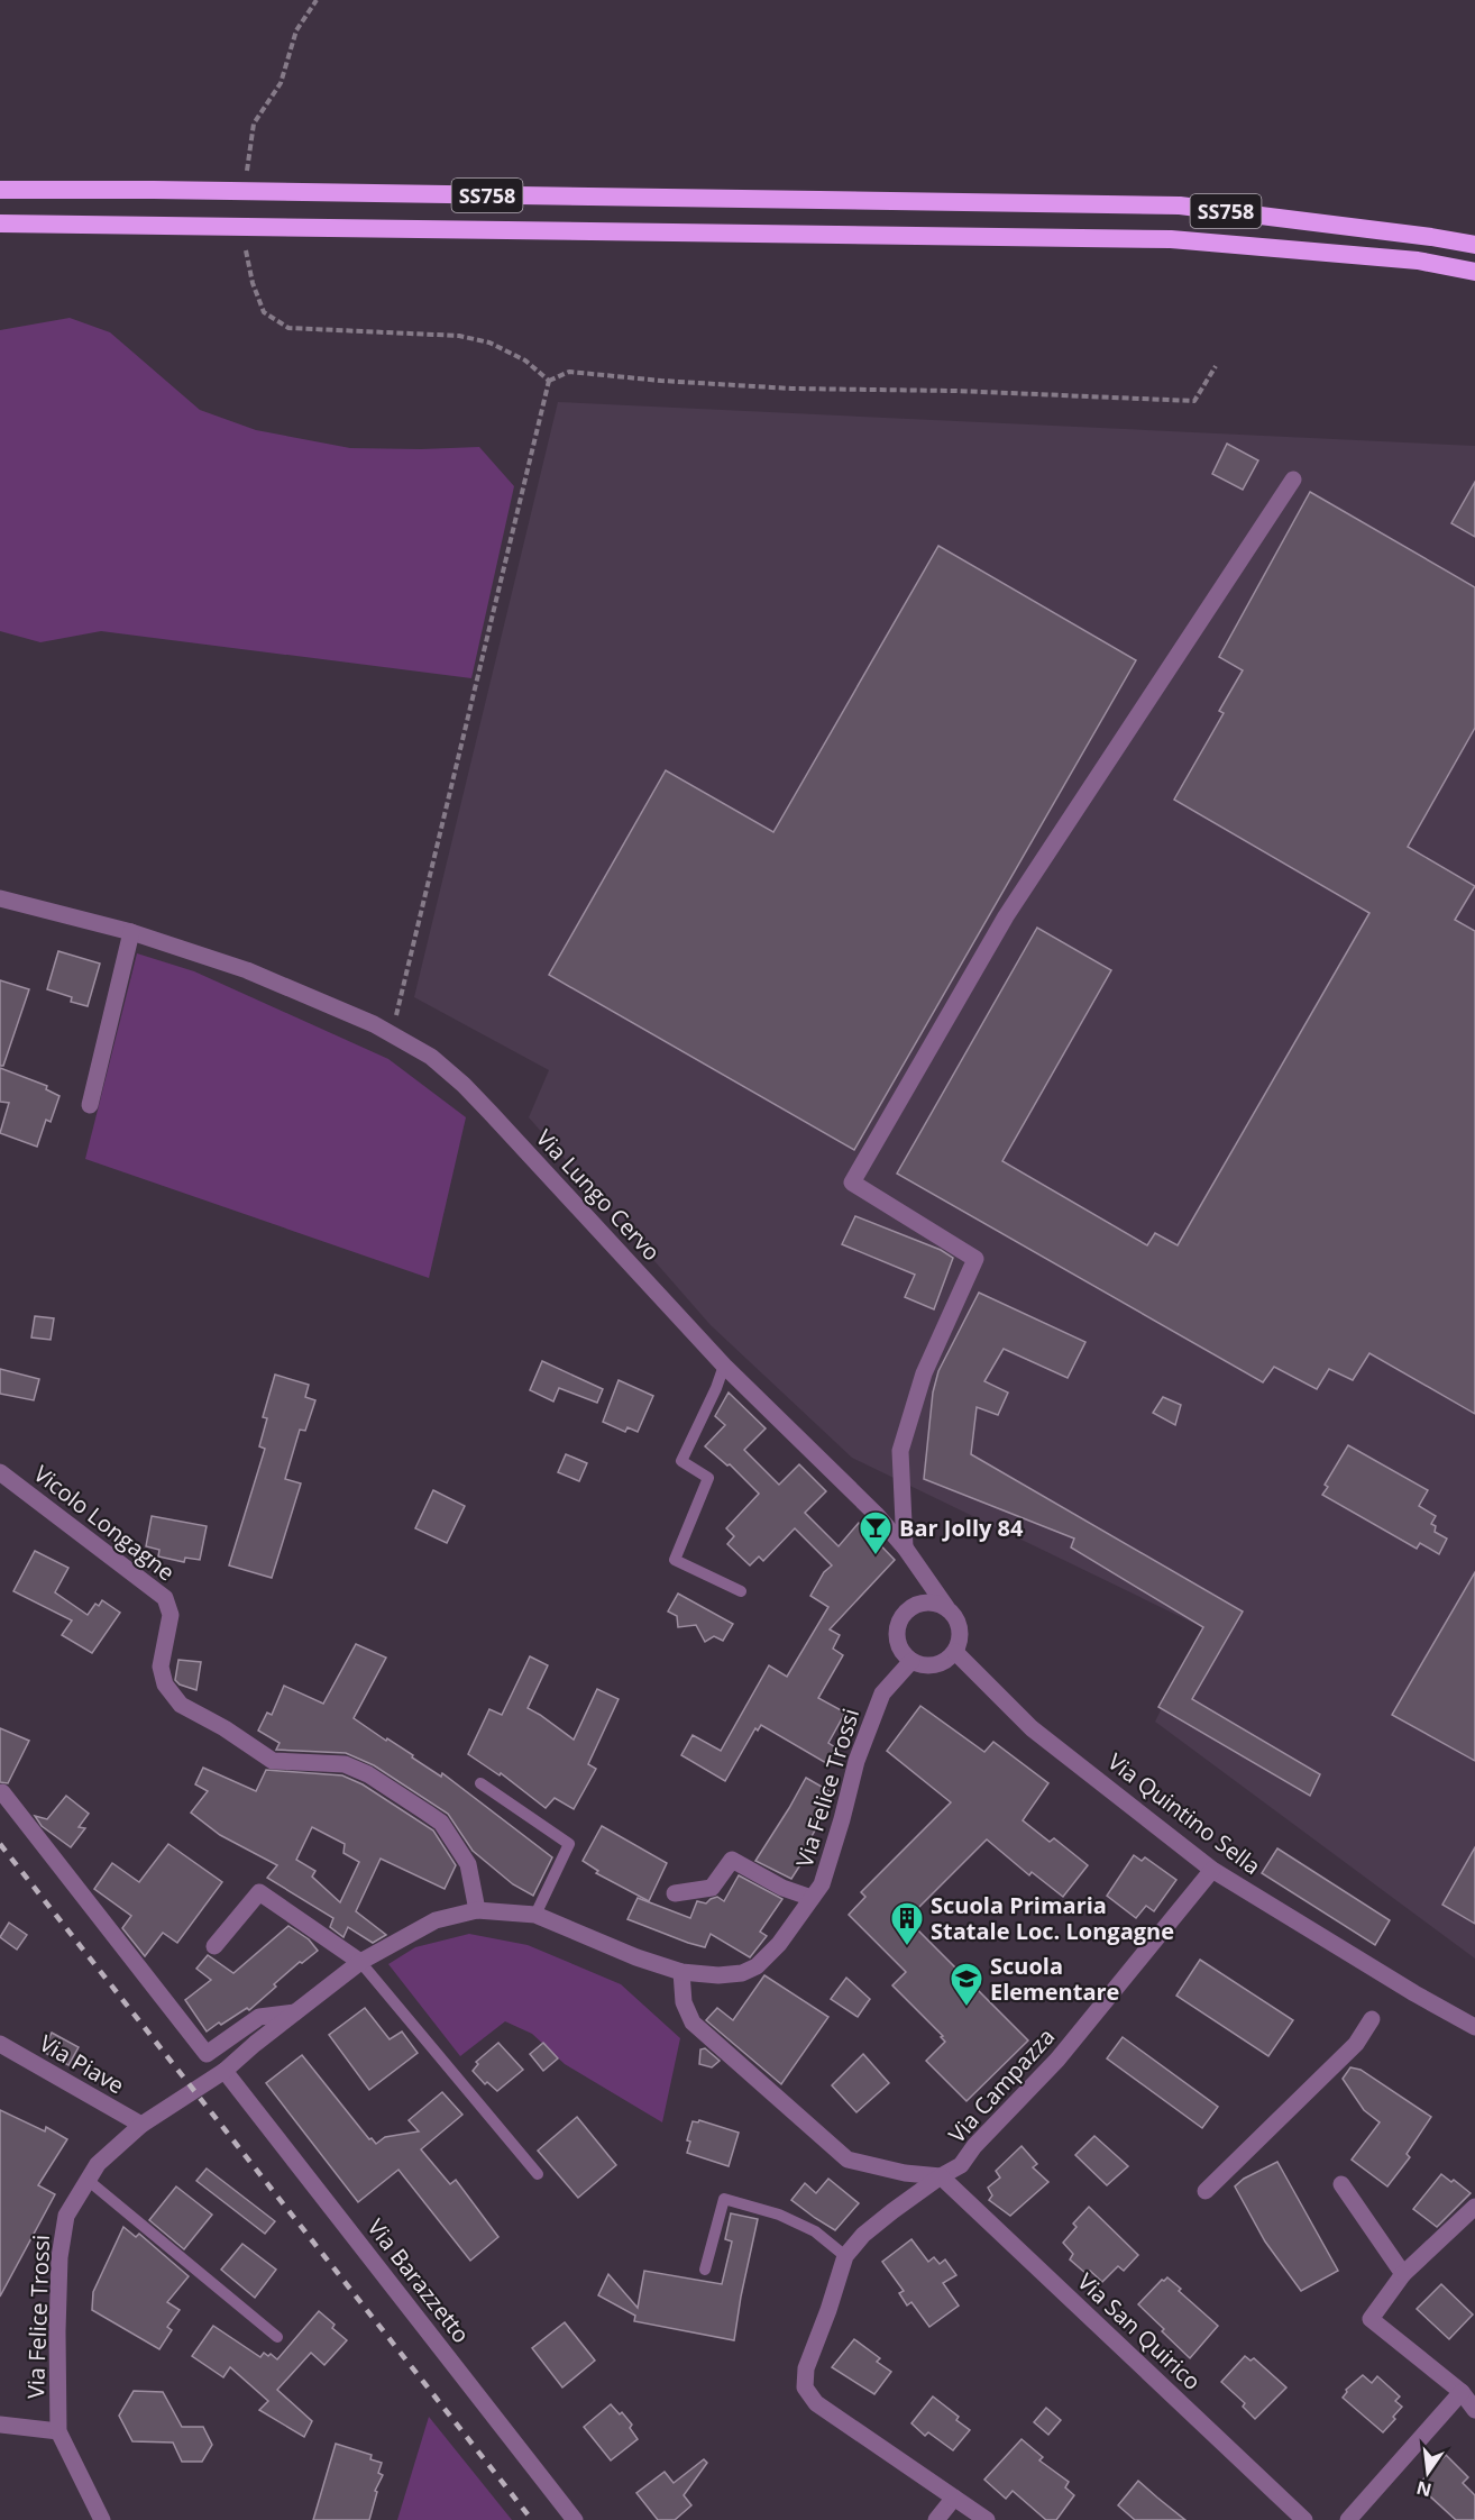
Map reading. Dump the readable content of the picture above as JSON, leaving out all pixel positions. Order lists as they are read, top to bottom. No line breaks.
{"streets":{"highway":["SS758"],"street":["Via Lungo Cervo","Vicolo Longagne","Via Felice Trossi","Via Quintino Sella","Via Piave","Via Campazza","Via Barazzetto","Via San Quirico"]},"crossings":[["Via Lungo Cervo","Via Felice Trossi"],["Via Lungo Cervo","Via Quintino Sella"],["Vicolo Longagne","Via Felice Trossi"],["Via Felice Trossi","Via Quintino Sella"],["Via Felice Trossi","Via Piave"],["Via Felice Trossi","Via Barazzetto"],["Via Quintino Sella","Via Campazza"],["Via Campazza","Via San Quirico"]],"places":{"bar":["Bar Jolly 84"],"building":["Scuola Primaria Statale Loc. Longagne"],"school or university":["Scuola Elementare"]},"north":"bottom"}
